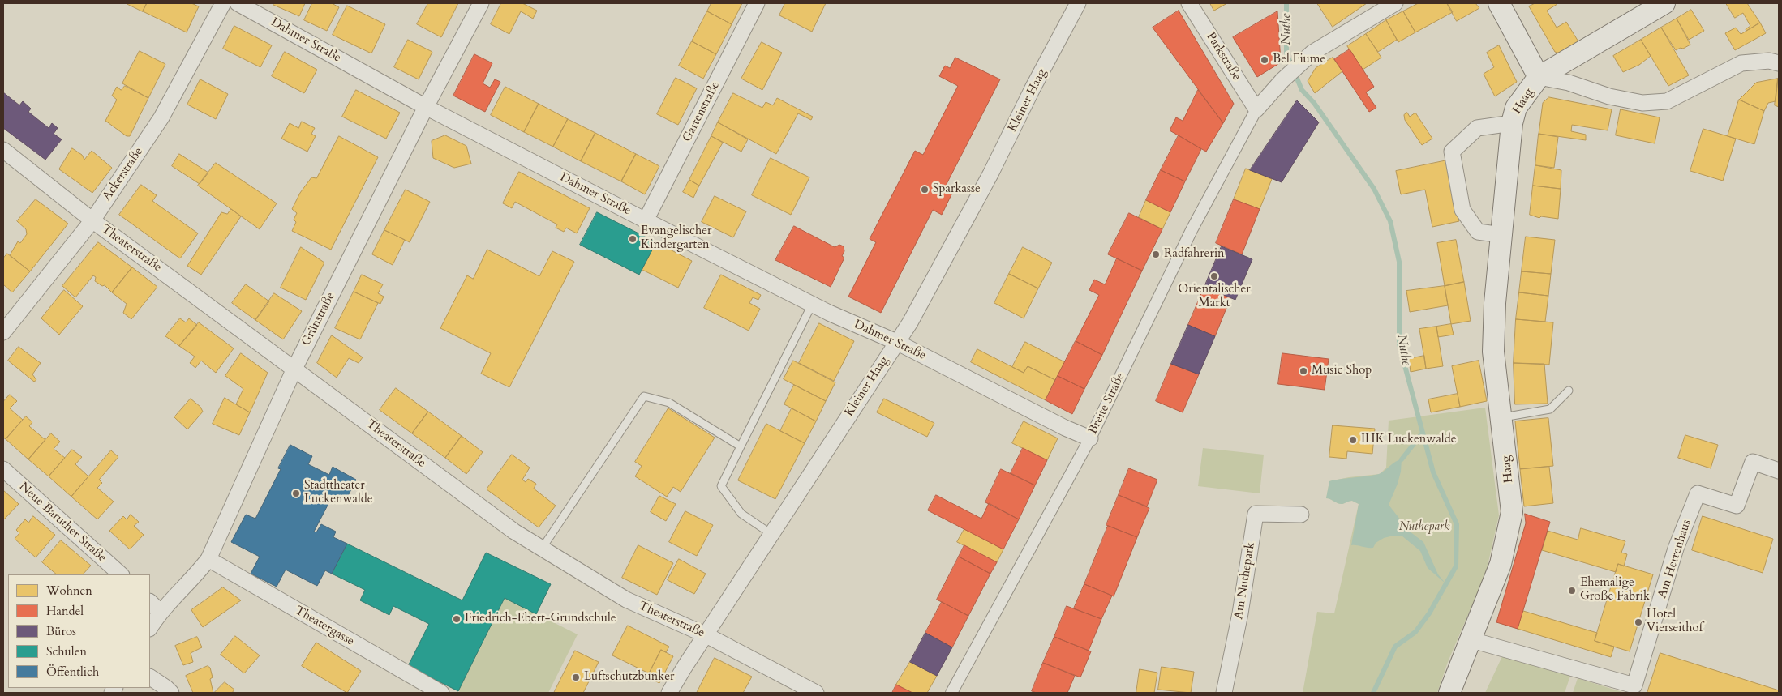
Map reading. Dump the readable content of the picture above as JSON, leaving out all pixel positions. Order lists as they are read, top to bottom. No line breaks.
{"streets":{"main road":["Haag"],"street":["Dahmer Straße","Parkstraße","Kleiner Haag","Gartenstraße","Ackerstraße","Theaterstraße","Grünstraße","Breite Straße","Neue Baruther Straße","Am Herrenhaus","Am Nuthepark","Theatergasse"]},"crossings":[["Dahmer Straße","Kleiner Haag"],["Dahmer Straße","Gartenstraße"],["Dahmer Straße","Grünstraße"],["Dahmer Straße","Breite Straße"],["Parkstraße","Breite Straße"],["Kleiner Haag","Theaterstraße"],["Haag","Am Herrenhaus"],["Ackerstraße","Theaterstraße"],["Theaterstraße","Grünstraße"],["Grünstraße","Theatergasse"]],"water":["Nuthe"],"parks":["Nuthepark"],"places":["Bel Fiume","Sparkasse","Evangelischer Kindergarten","Radfahrerin","Orientalischer Markt","Music Shop","IHK Luckenwalde","Stadttheater Luckenwalde","Ehemalige Große Fabrik","Friedrich-Ebert-Grundschule","Hotel Vierseithof","Luftschutzbunker"],"legend":["Wohnen","Handel","Büros","Schulen","Öffentlich"]}
